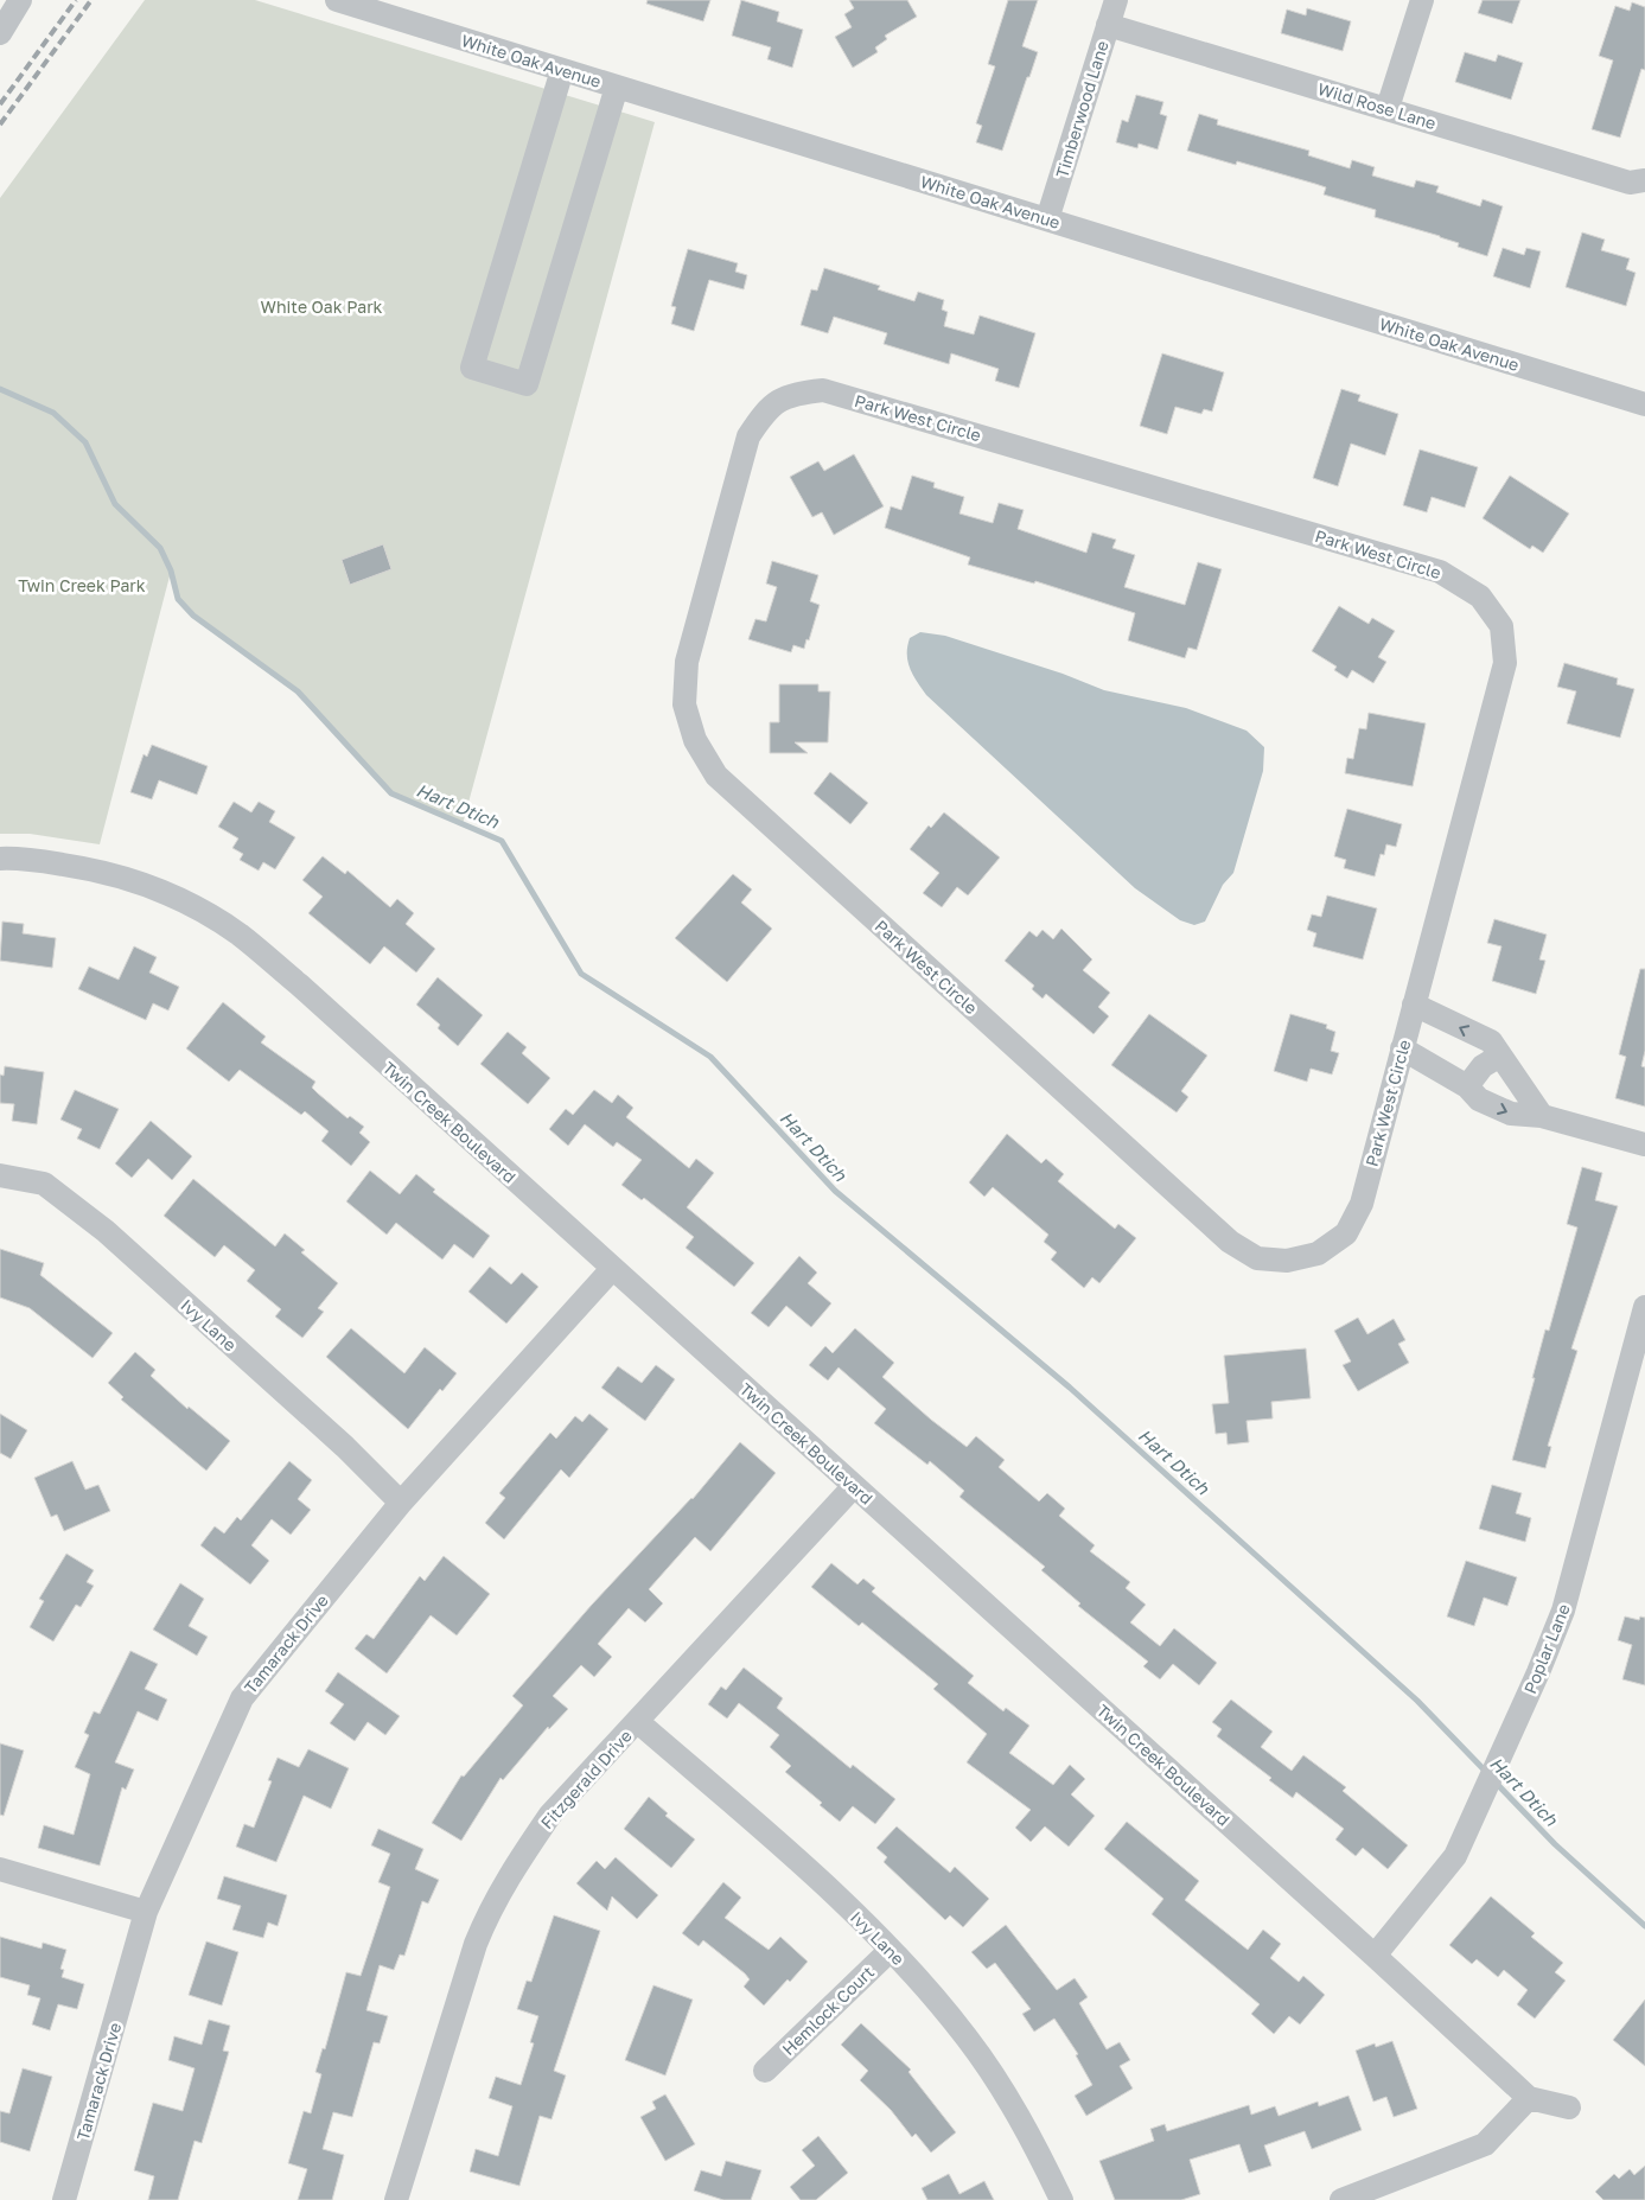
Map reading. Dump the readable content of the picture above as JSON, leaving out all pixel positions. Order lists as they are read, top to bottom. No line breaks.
{"streets":{"street":["White Oak Avenue","Wild Rose Lane","Timberwood Lane","Park West Circle","Twin Creek Boulevard","Ivy Lane","Tamarack Drive","Poplar Lane","Fitzgerald Drive","Hemlock Court"]},"crossings":[["White Oak Avenue","Timberwood Lane"],["Wild Rose Lane","Timberwood Lane"],["Twin Creek Boulevard","Tamarack Drive"],["Twin Creek Boulevard","Poplar Lane"],["Twin Creek Boulevard","Fitzgerald Drive"],["Ivy Lane","Tamarack Drive"],["Ivy Lane","Fitzgerald Drive"],["Ivy Lane","Hemlock Court"]],"water":["Hart Dtich"],"parks":["White Oak Park","Twin Creek Park"]}
